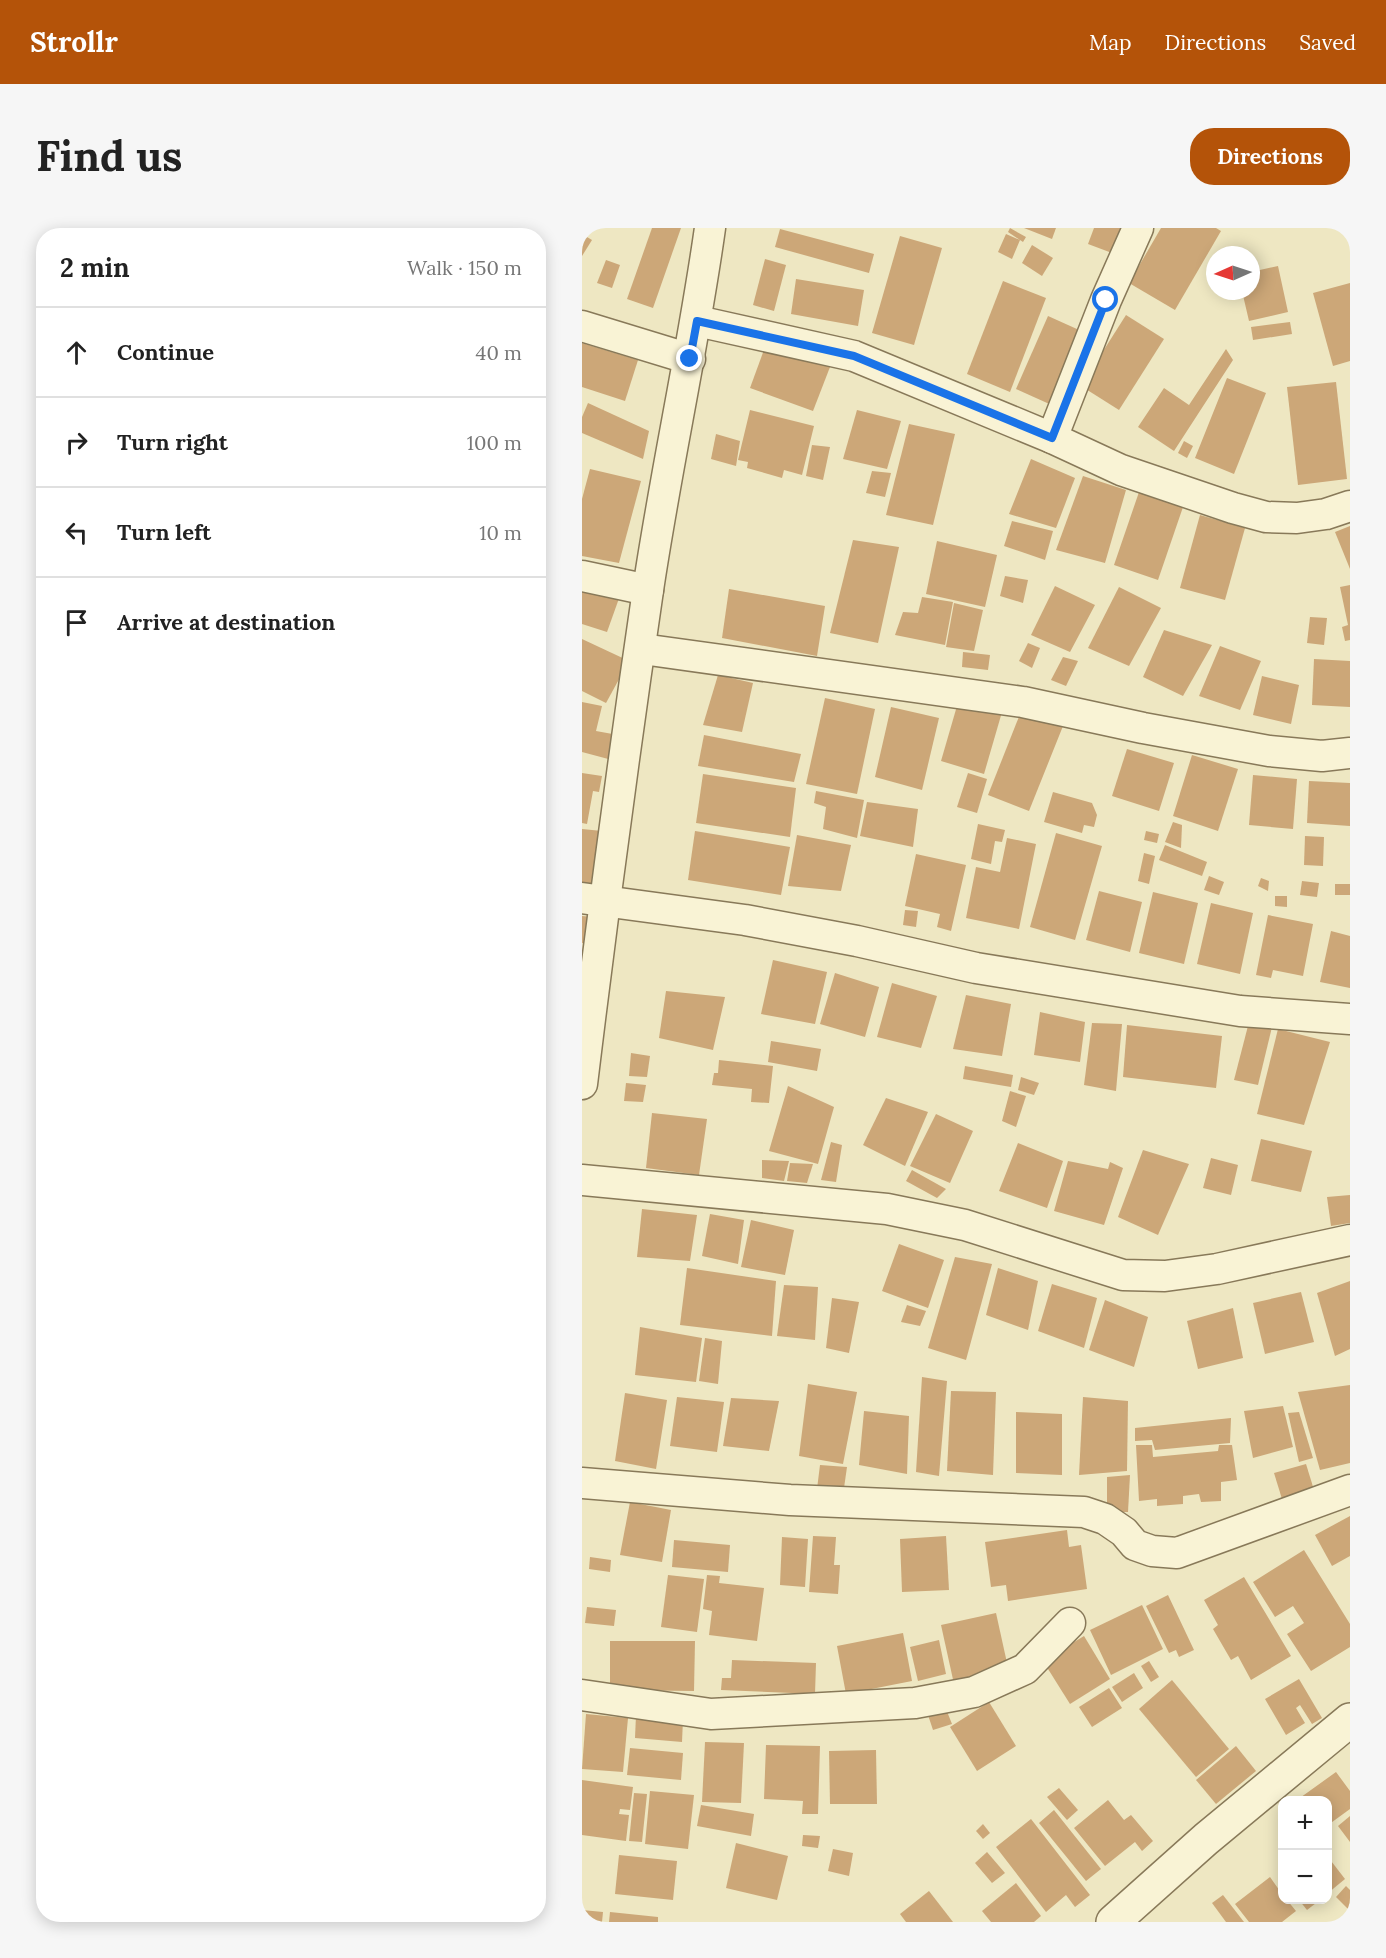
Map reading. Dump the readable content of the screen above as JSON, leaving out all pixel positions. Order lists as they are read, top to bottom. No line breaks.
{"north":"left","page":{"header":"Strollr","nav":["Map","Directions","Saved"],"buttons":"Directions","title":"Find us","heading":["2 min","Walk · 150 m"],"list":[["Continue","40 m"],["Turn right","100 m"],["Turn left","10 m"],"Arrive at destination"],"map_buttons":["+","−"]}}
